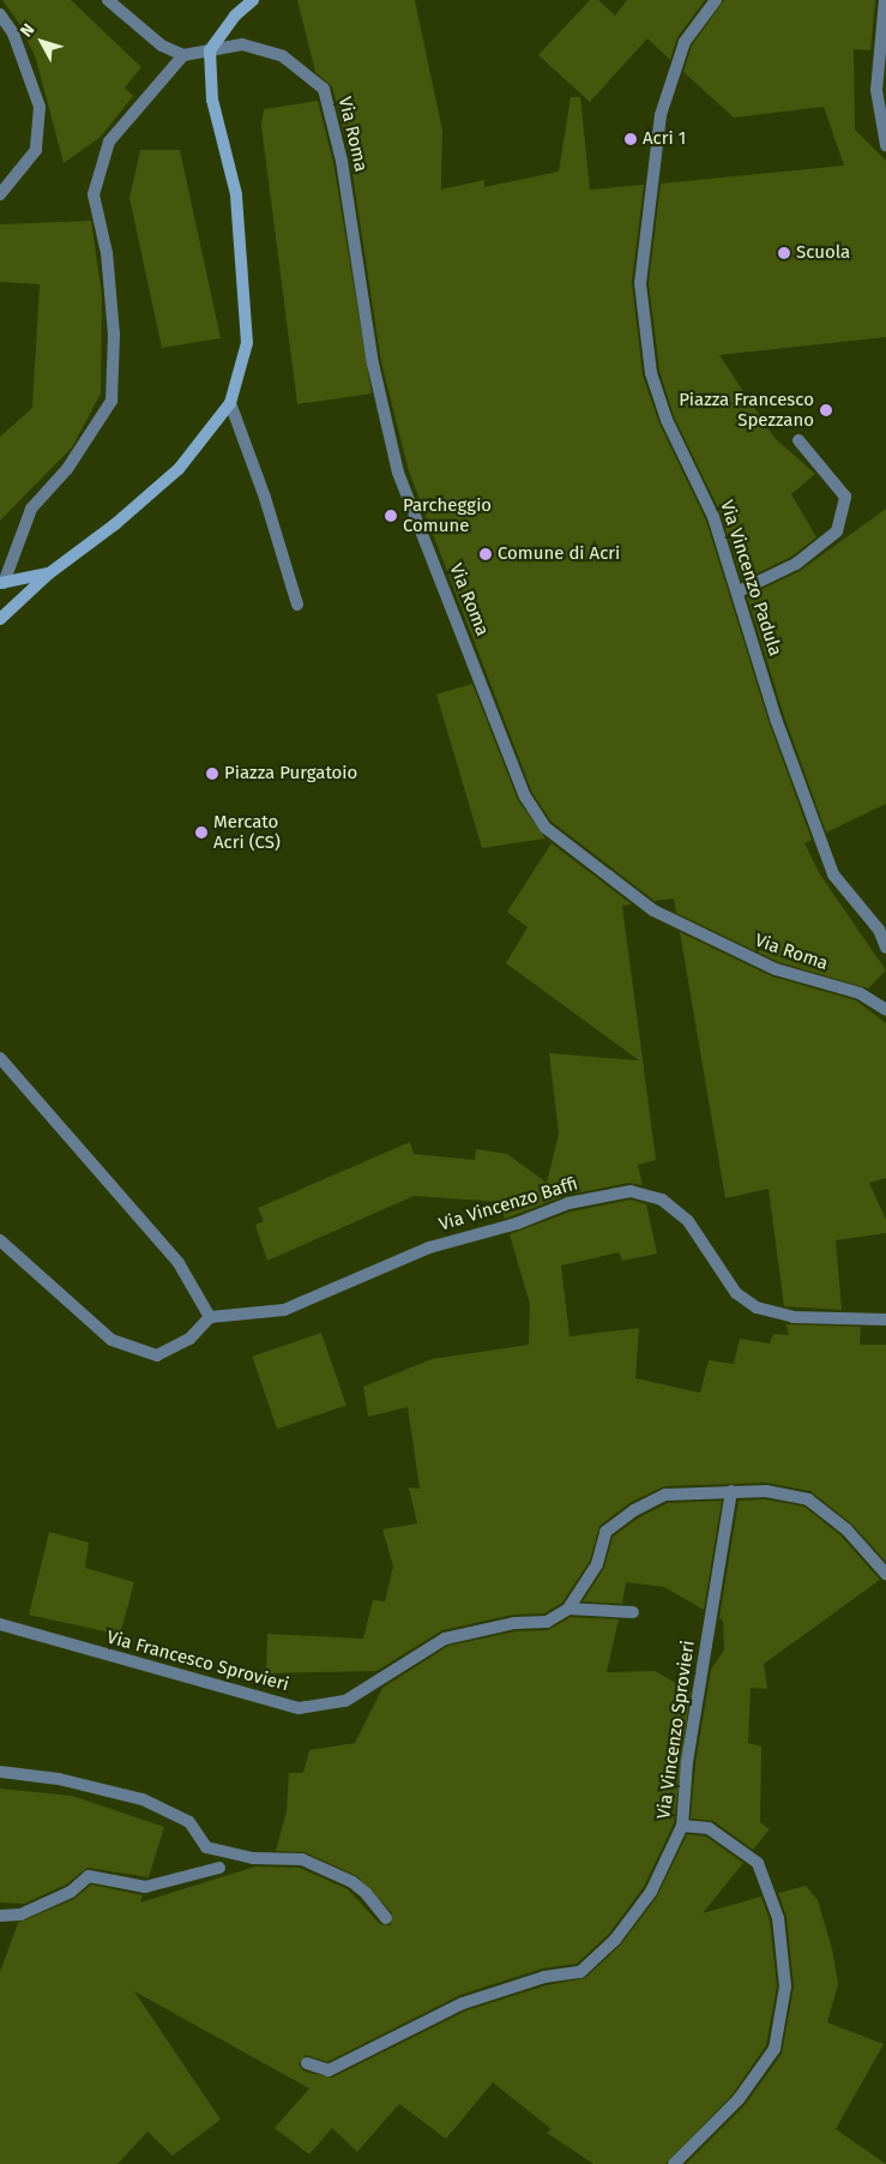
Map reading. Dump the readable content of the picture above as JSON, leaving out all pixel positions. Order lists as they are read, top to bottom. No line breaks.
{"streets":{"street":["Via Roma","Via Vincenzo Padula","Via Vincenzo Baffi","Via Francesco Sprovieri","Via Vincenzo Sprovieri"]},"places":["Acri 1","Scuola","Piazza Francesco Spezzano","Parcheggio Comune","Comune di Acri","Piazza Purgatoio","Mercato Acri (CS)"],"north":"top left"}
